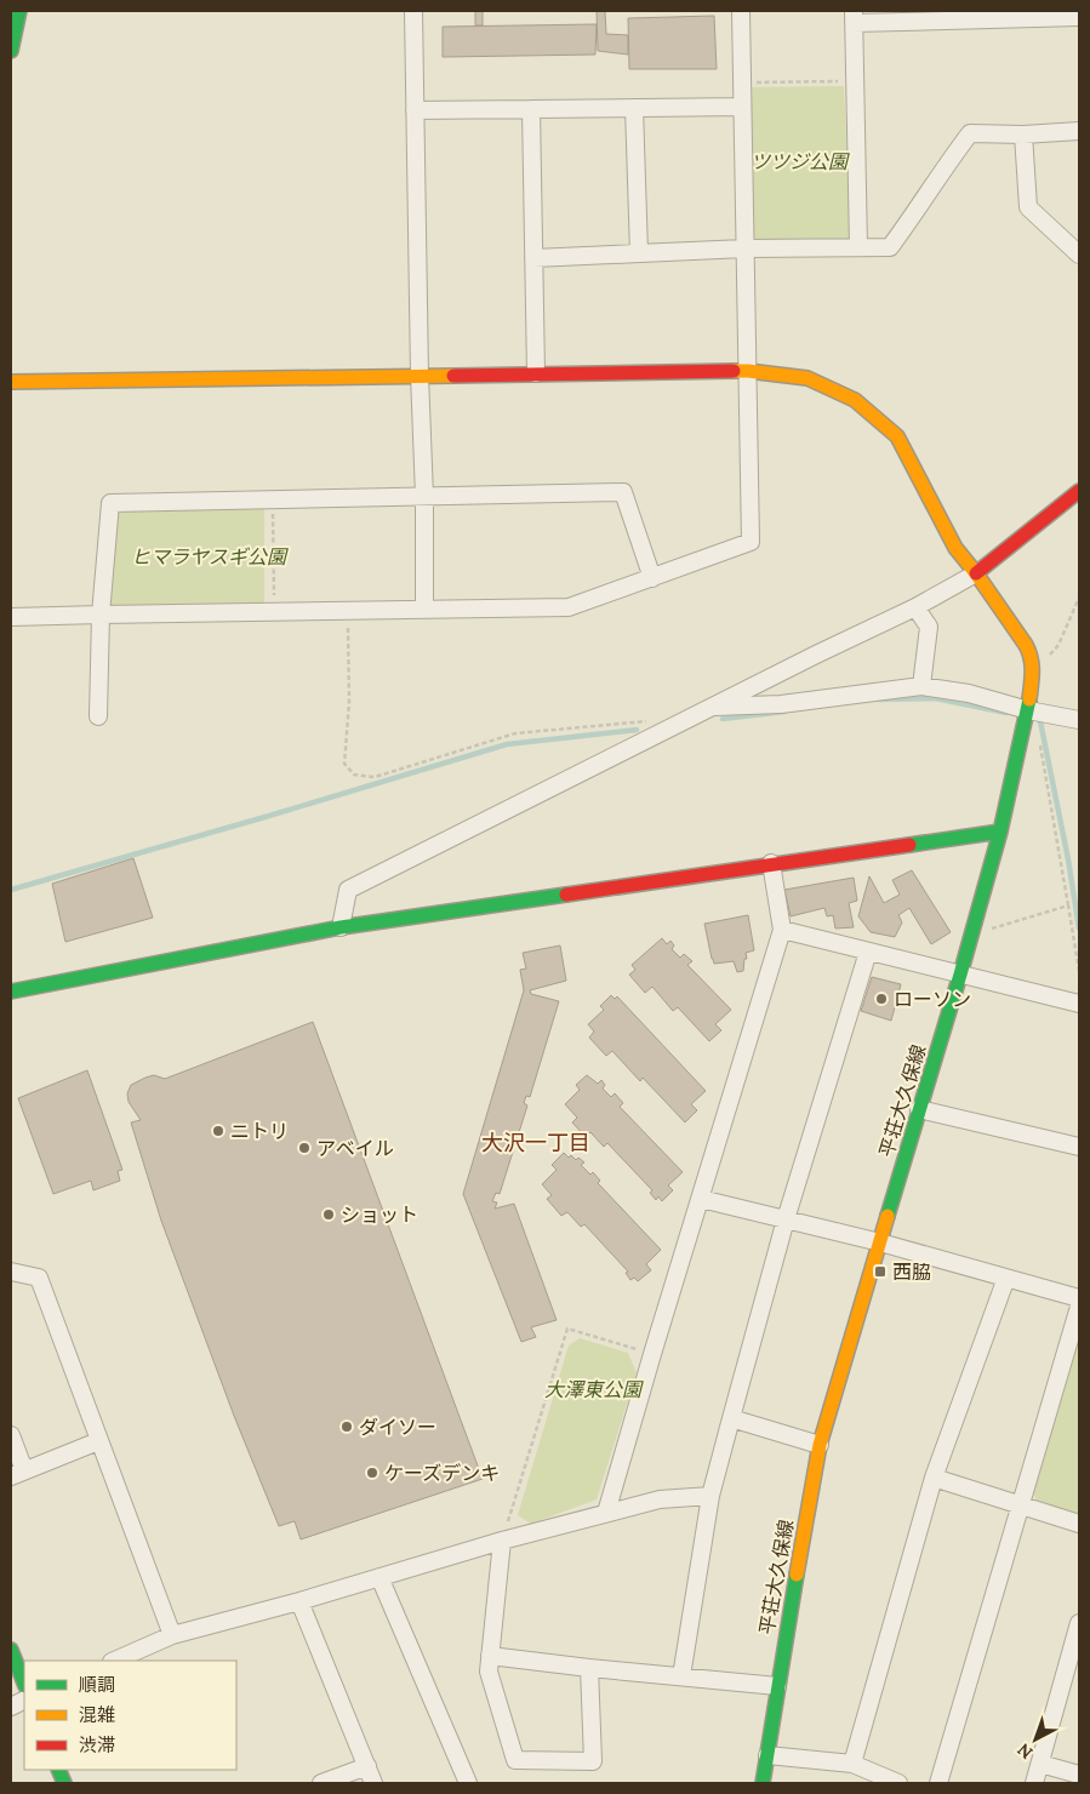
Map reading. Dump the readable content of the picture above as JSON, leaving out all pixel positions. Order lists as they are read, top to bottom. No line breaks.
{"streets":{"street":["平荘大久保線"]},"districts":["大沢一丁目"],"parks":["ツツジ公園","ヒマラヤスギ公園","大澤東公園"],"places":{"other":["ローソン","ニトリ","アベイル","ショット","ダイソー","ケーズデンキ"],"transit":["西脇"]},"legend":["順調","混雑","渋滞"],"north":"bottom left"}
